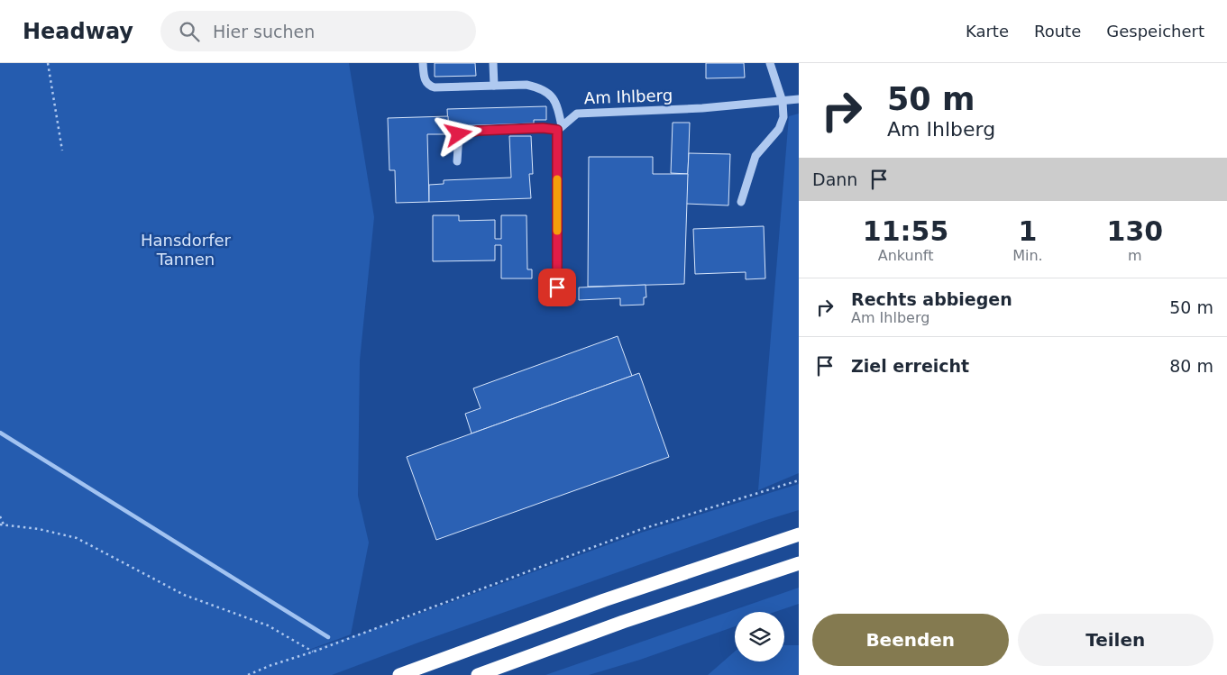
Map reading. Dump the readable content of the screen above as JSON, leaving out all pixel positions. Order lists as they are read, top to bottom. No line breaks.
{"streets":{"street":["Am Ihlberg"]},"parks":["Hansdorfer Tannen"],"page":{"header":"Headway","search":"Hier suchen","nav":["Karte","Route","Gespeichert"],"turn":["50 m","Am Ihlberg"],"then":"Dann","eta":["11:55","Ankunft","1","Min.","130","m"],"list":[{"name":"Rechts abbiegen","note":"Am Ihlberg","value":"50 m"},{"name":"Ziel erreicht","value":"80 m"}],"buttons":["Beenden","Teilen"]}}
